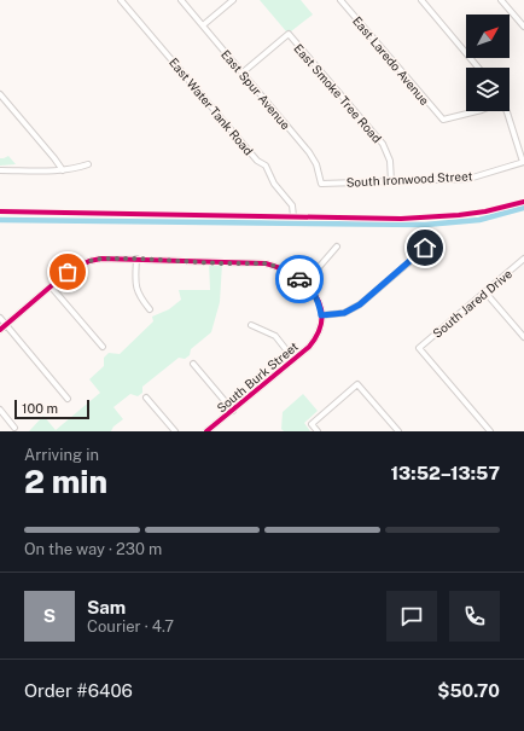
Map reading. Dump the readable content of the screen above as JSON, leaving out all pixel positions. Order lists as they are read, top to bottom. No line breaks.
{"streets":{"street":["East Laredo Avenue","East Spur Avenue","East Smoke Tree Road","East Water Tank Road","South Ironwood Street","South Jared Drive","South Burk Street"]},"crossings":[["East Spur Avenue","East Smoke Tree Road"],["East Spur Avenue","South Ironwood Street"],["East Smoke Tree Road","South Ironwood Street"]],"scale_bar":"100 m","north":"top right","page":{"scale":"100 m","heading":["2 min","Arriving in","13:52–13:57"],"panel":["Sam","Courier · 4.7","Order #6406","$50.70"],"bar":"On the way · 230 m","round":"S"}}
